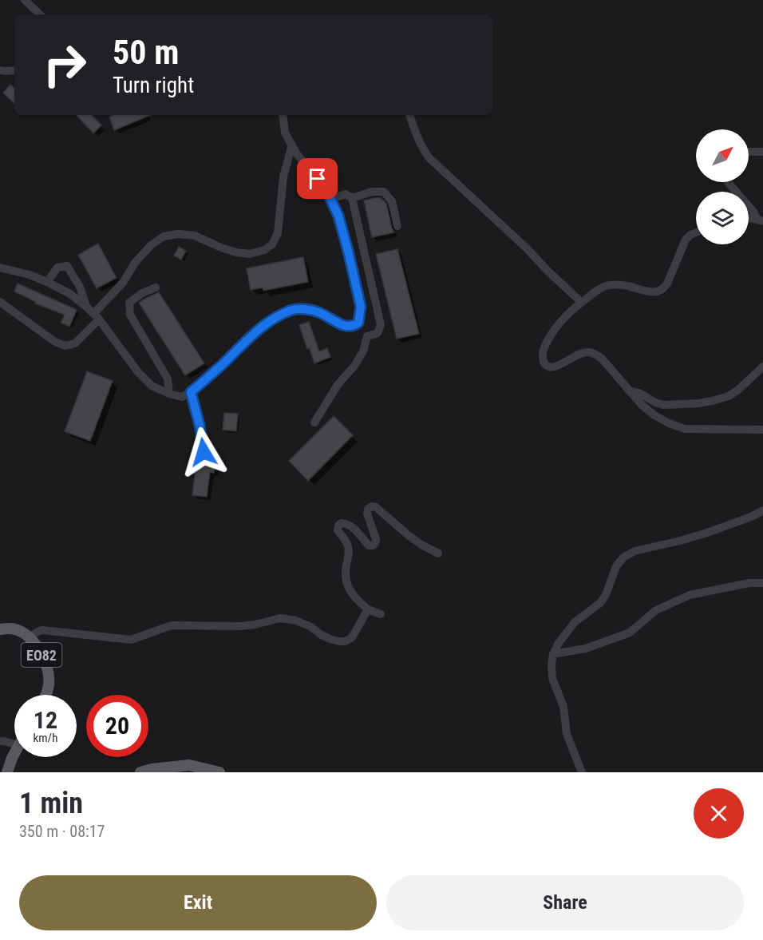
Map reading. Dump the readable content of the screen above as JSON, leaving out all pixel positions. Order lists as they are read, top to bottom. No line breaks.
{"streets":{"main road":["ΕΟ82"]},"north":"top right","page":{"turn":["50 m","Turn right"],"speed":"12 km/h","limit":"20","heading":["1 min","350 m · 08:17"],"buttons":["Exit","Share"]}}
